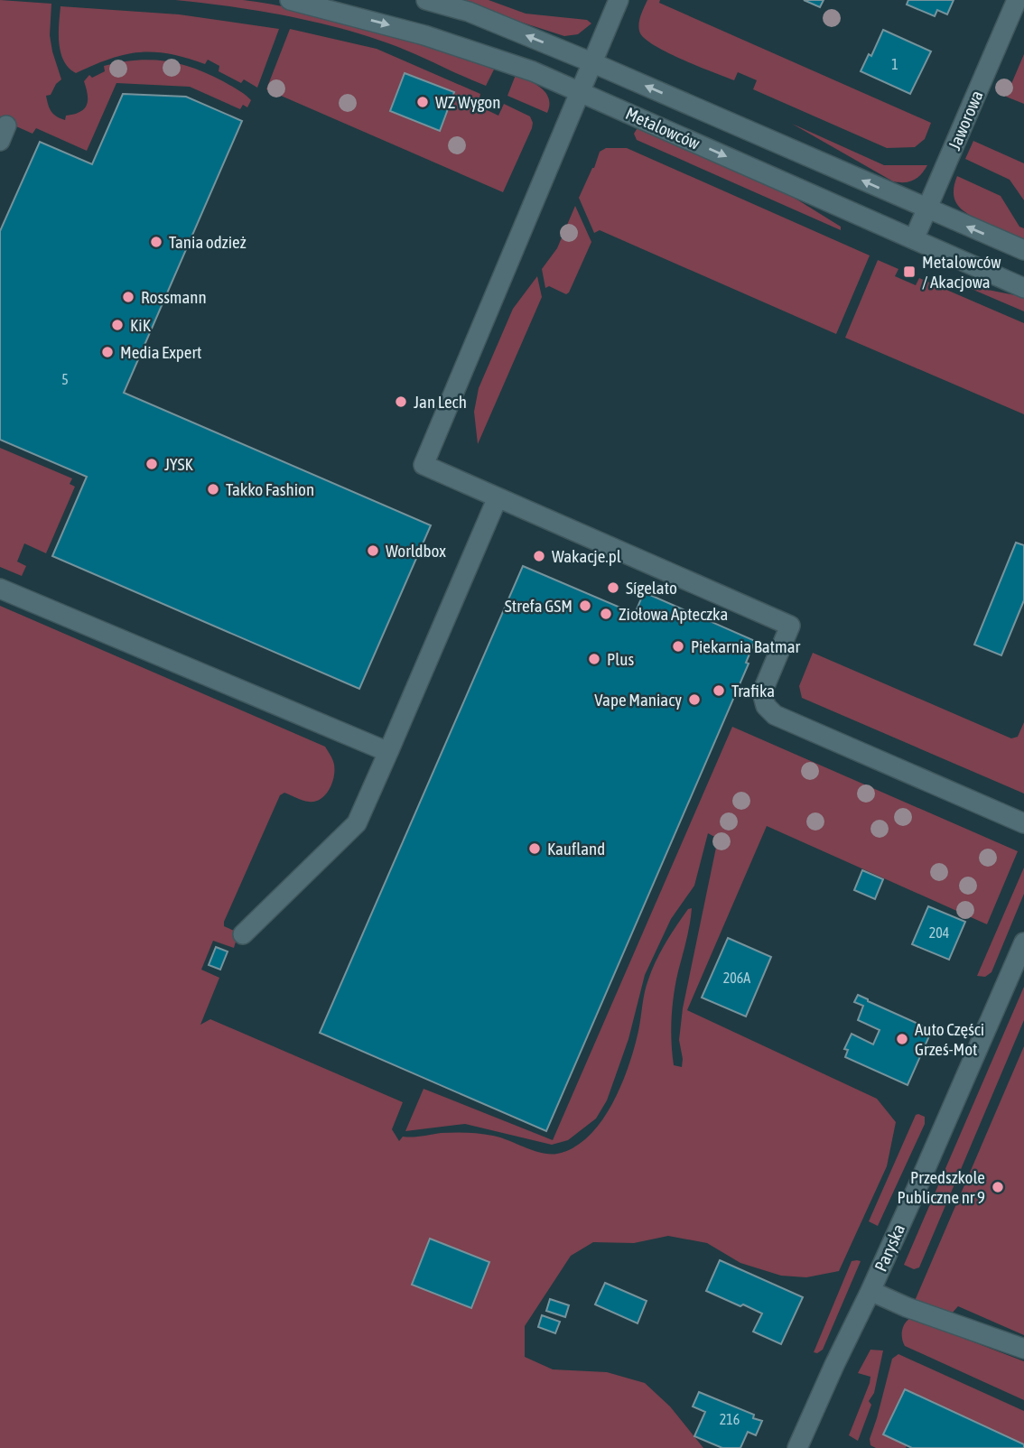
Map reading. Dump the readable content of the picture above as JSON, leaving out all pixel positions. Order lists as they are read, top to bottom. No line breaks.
{"streets":{"street":["Jaworowa","Metalowców","Paryska"]},"crossings":[["Jaworowa","Metalowców"]],"places":{"other":["WZ Wygon","Tania odzież","Rossmann","KiK","Media Expert","Jan Lech","JYSK","Takko Fashion","Worldbox","Wakacje.pl","Sígelato","Strefa GSM","Ziołowa Apteczka","Piekarnia Batmar","Plus","Trafika","Vape Maniacy","Kaufland","Auto Części Grześ-Mot","Przedszkole Publiczne nr 9"],"transit":["Metalowców / Akacjowa"]},"house_numbers":["1","5","204","206A","216"]}
